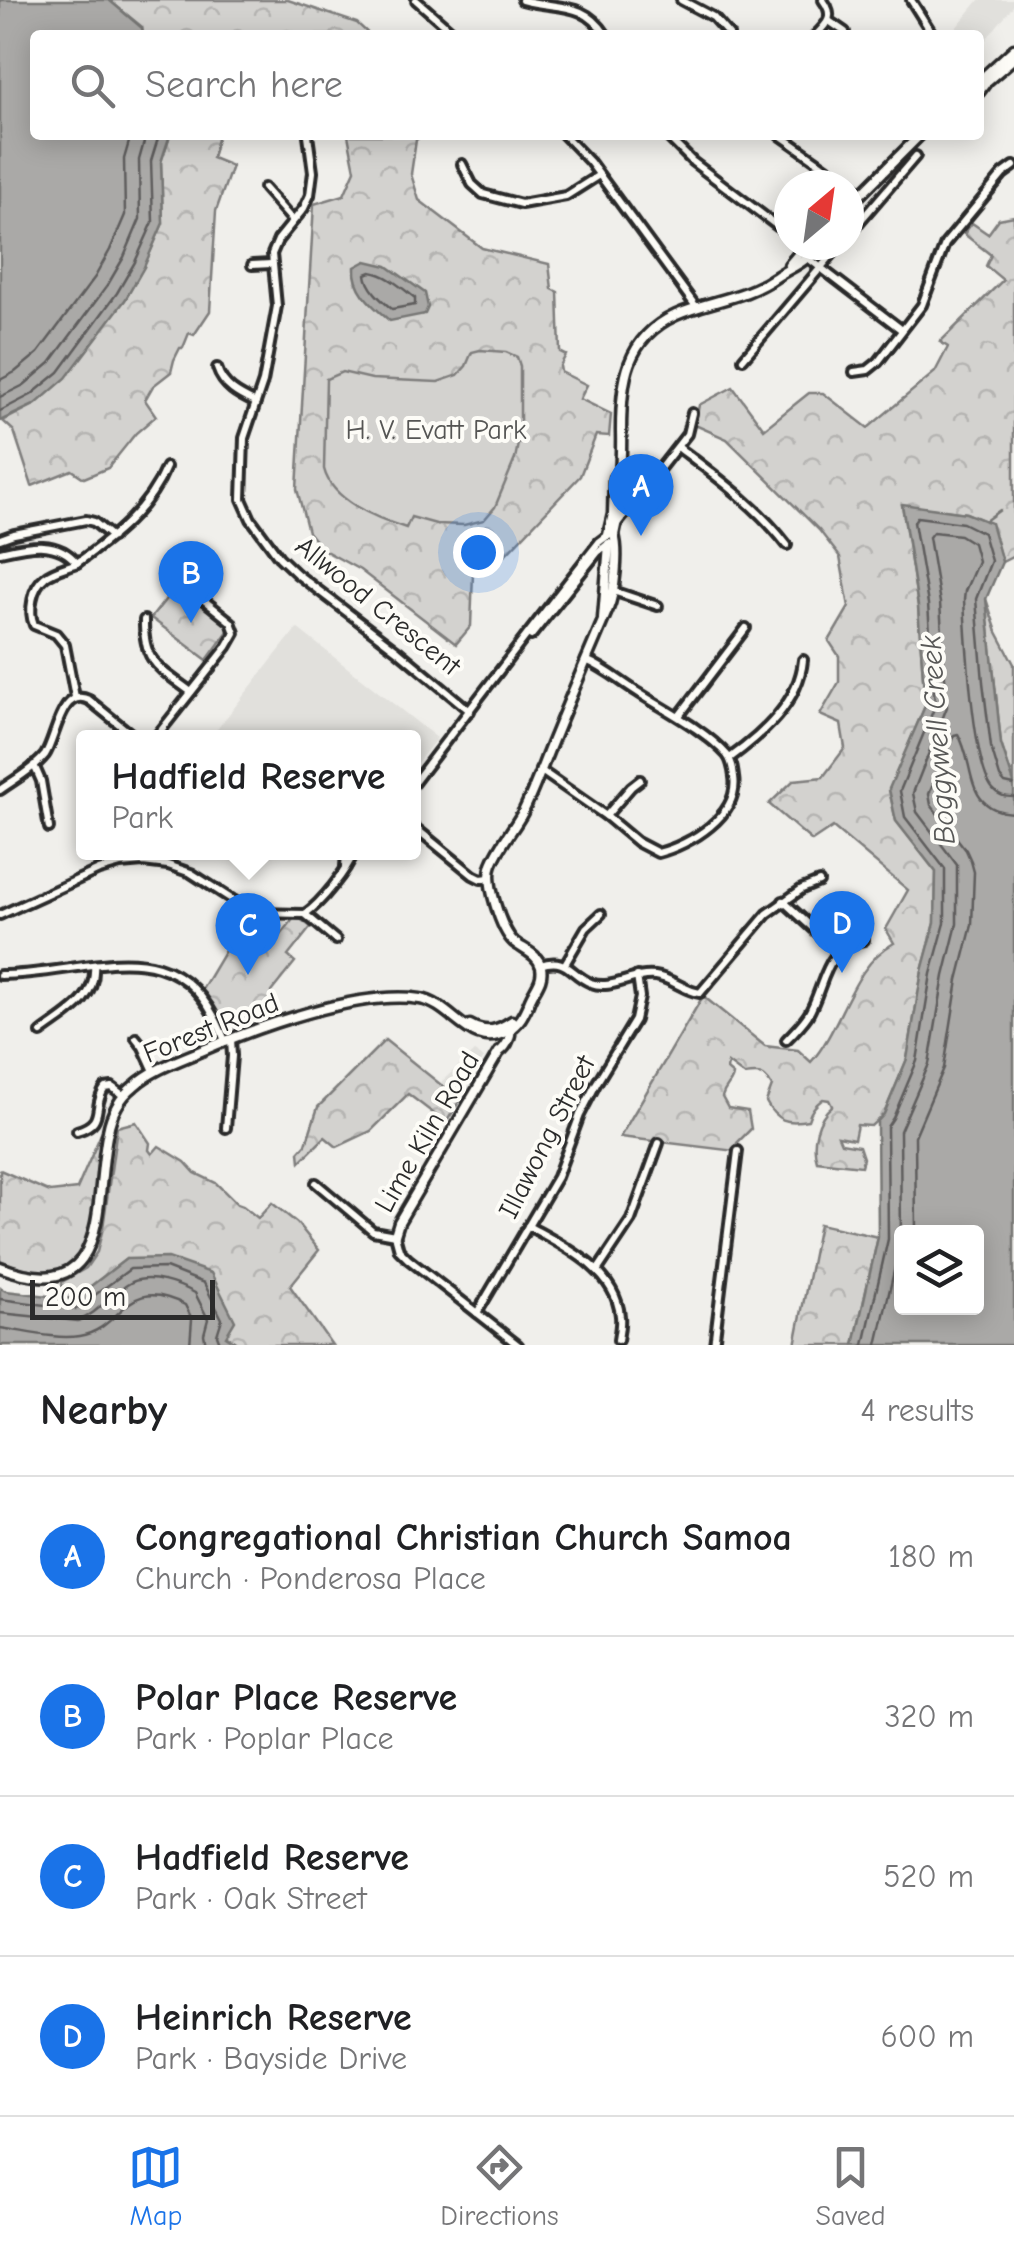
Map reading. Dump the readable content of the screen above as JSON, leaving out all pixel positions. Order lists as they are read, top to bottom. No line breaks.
{"streets":{"street":["Allwood Crescent","Forest Road","Lime Kiln Road","Illawong Street"]},"crossings":[["Forest Road","Lime Kiln Road"]],"water":["Boggywell Creek"],"parks":["H. V. Evatt Park"],"scale_bar":"200 m","north":"top right","page":{"search":"Search here","pins":["A","B","D","C"],"popup":["Hadfield Reserve","Park"],"scale":"200 m","heading":["Nearby","4 results"],"list":[{"mark":"A","name":"Congregational Christian Church Samoa","note":"Church · Ponderosa Place","value":"180 m"},{"mark":"B","name":"Polar Place Reserve","note":"Park · Poplar Place","value":"320 m"},{"mark":"C","name":"Hadfield Reserve","note":"Park · Oak Street","value":"520 m"},{"mark":"D","name":"Heinrich Reserve","note":"Park · Bayside Drive","value":"600 m"}],"nav":["Map","Directions","Saved"]}}
